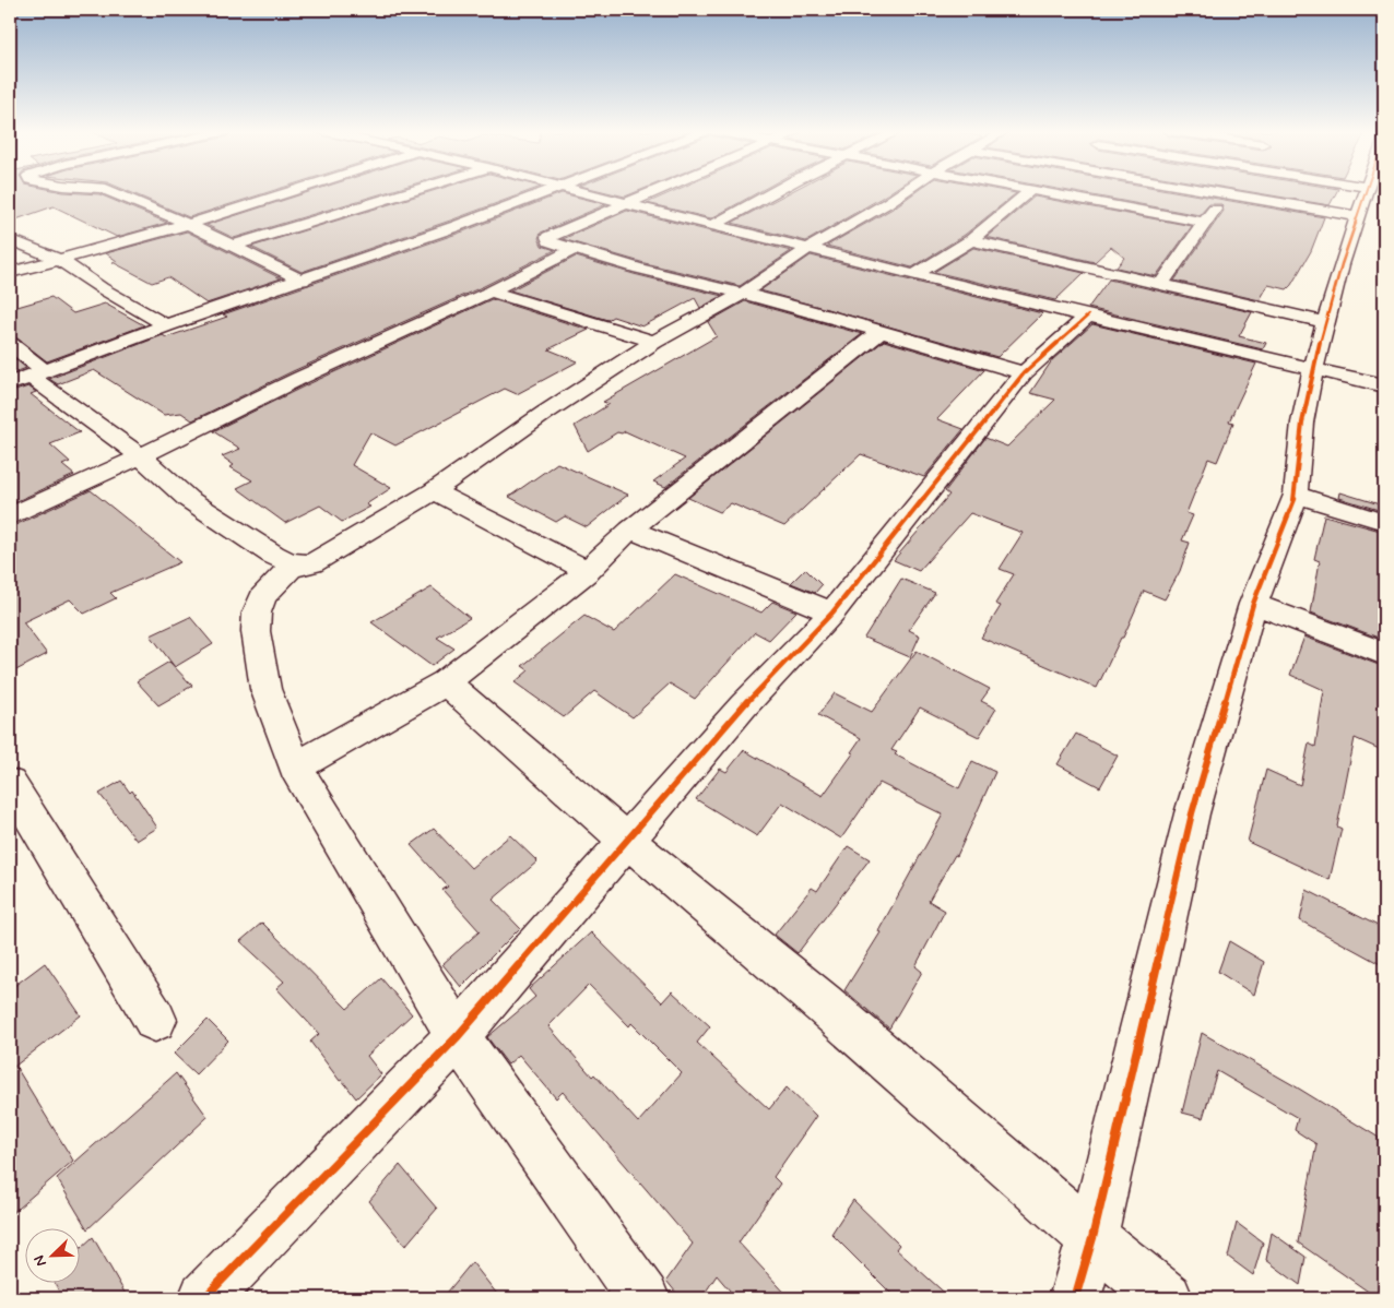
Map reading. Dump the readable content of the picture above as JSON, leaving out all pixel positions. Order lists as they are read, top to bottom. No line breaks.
{"north":"bottom left"}
